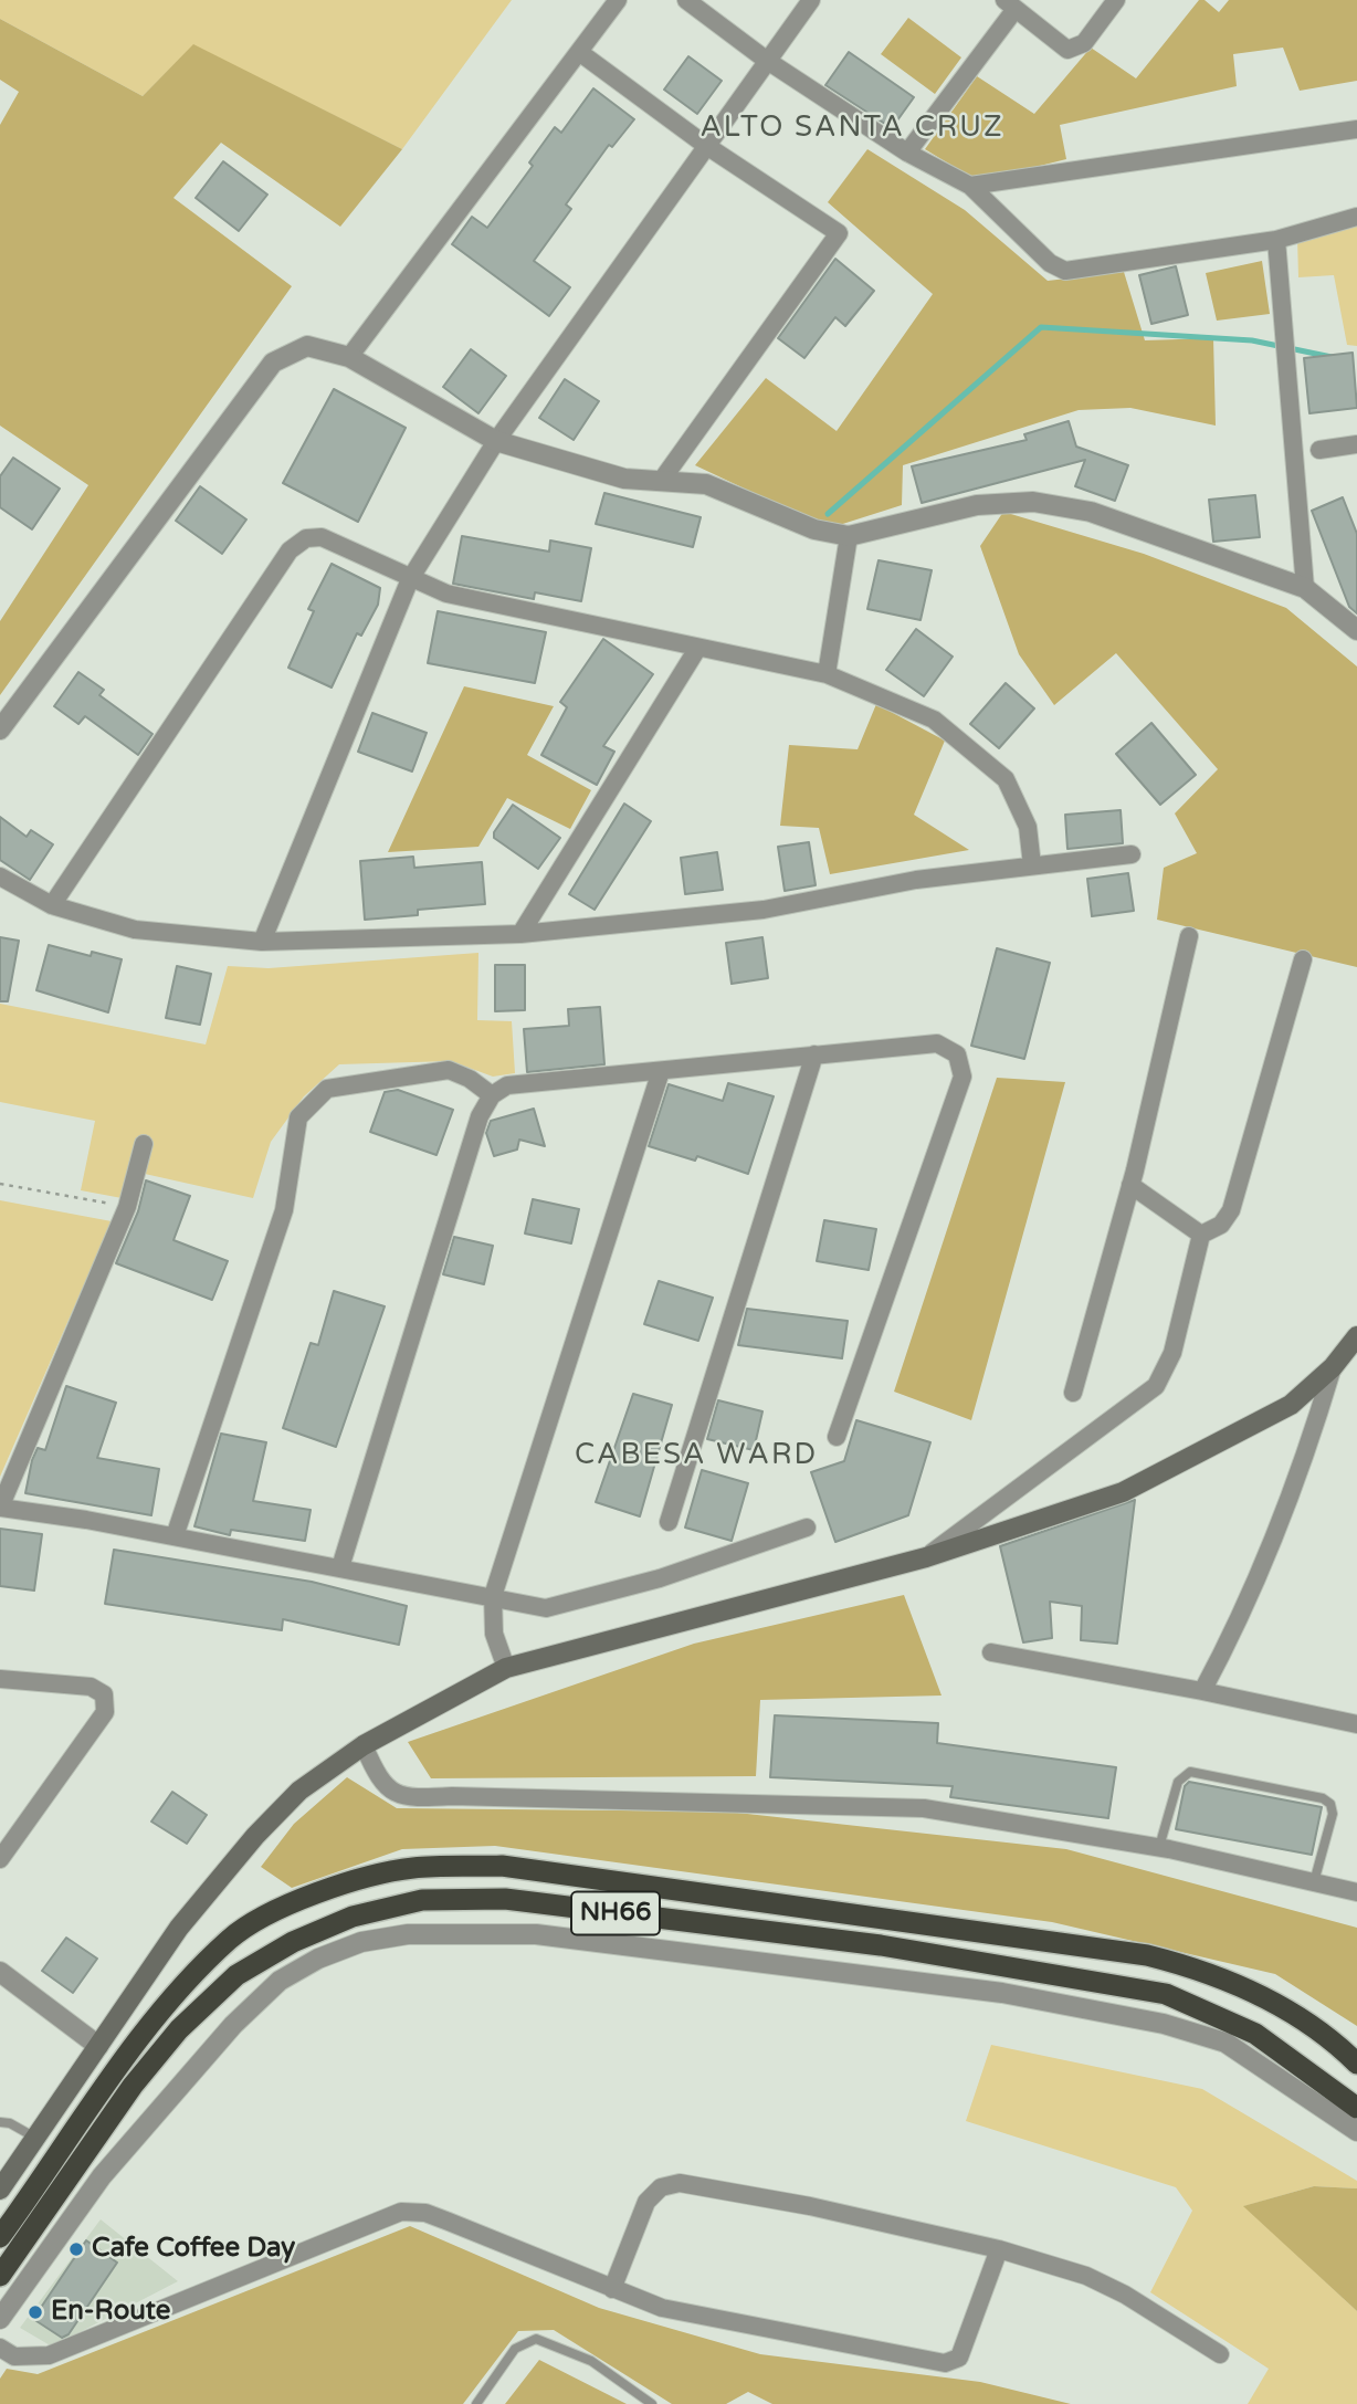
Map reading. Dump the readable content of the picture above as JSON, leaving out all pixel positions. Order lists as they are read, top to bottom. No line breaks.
{"streets":{"highway":["NH66"]},"districts":["ALTO SANTA CRUZ","CABESA WARD"],"places":["Cafe Coffee Day","En-Route"]}
